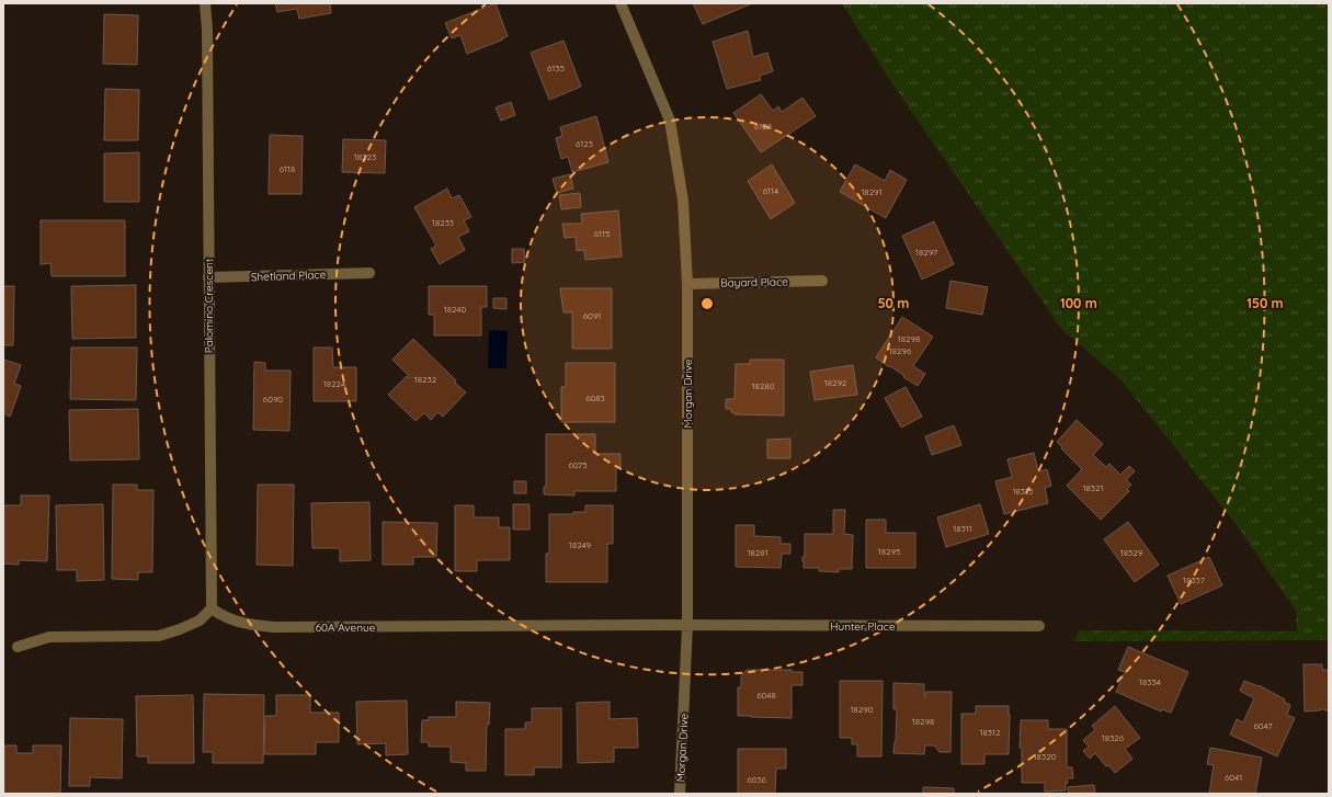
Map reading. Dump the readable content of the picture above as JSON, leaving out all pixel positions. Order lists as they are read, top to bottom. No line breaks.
{"streets":{"street":["Shetland Place","Bayard Place","Palomino Crescent","Morgan Drive","Hunter Place","60A Avenue"]},"crossings":[["Shetland Place","Palomino Crescent"],["Bayard Place","Morgan Drive"],["Palomino Crescent","60A Avenue"],["Morgan Drive","Hunter Place"],["Morgan Drive","60A Avenue"],["Hunter Place","60A Avenue"]],"house_numbers":["6135","6128","6123","18223","6118","6114","18291","18233","6115","18297","18240","6091","18298","18296","18232","18292","18224","18280","6083","6090","6075","18321","18315","18311","18249","18295","18281","18329","18337","18334","6048","18290","18298","6047","18312","18326","18320","6041","6036"],"rings":["50 m","100 m","150 m"]}
